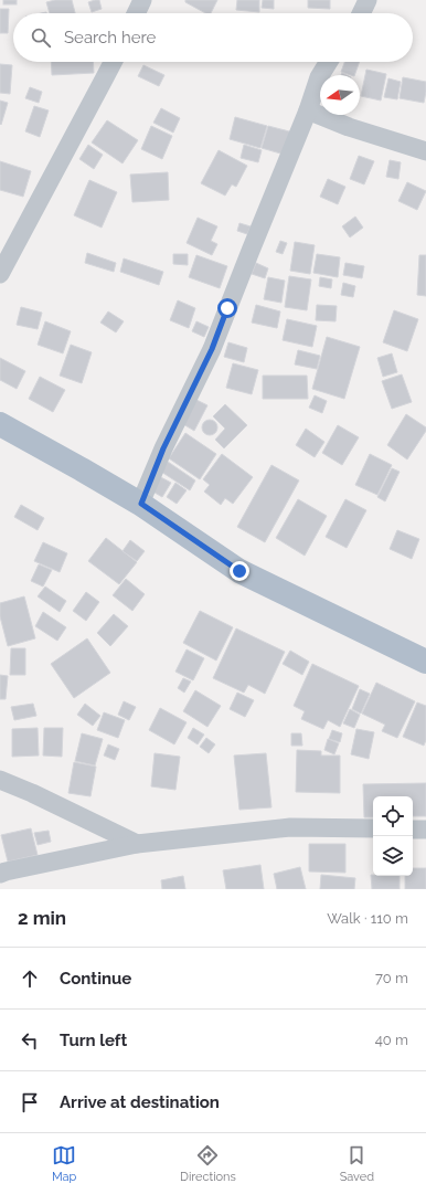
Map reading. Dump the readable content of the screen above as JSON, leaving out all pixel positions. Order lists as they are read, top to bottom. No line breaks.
{"north":"left","page":{"search":"Search here","heading":["2 min","Walk · 110 m"],"list":[["Continue","70 m"],["Turn left","40 m"],"Arrive at destination"],"nav":["Map","Directions","Saved"]}}
